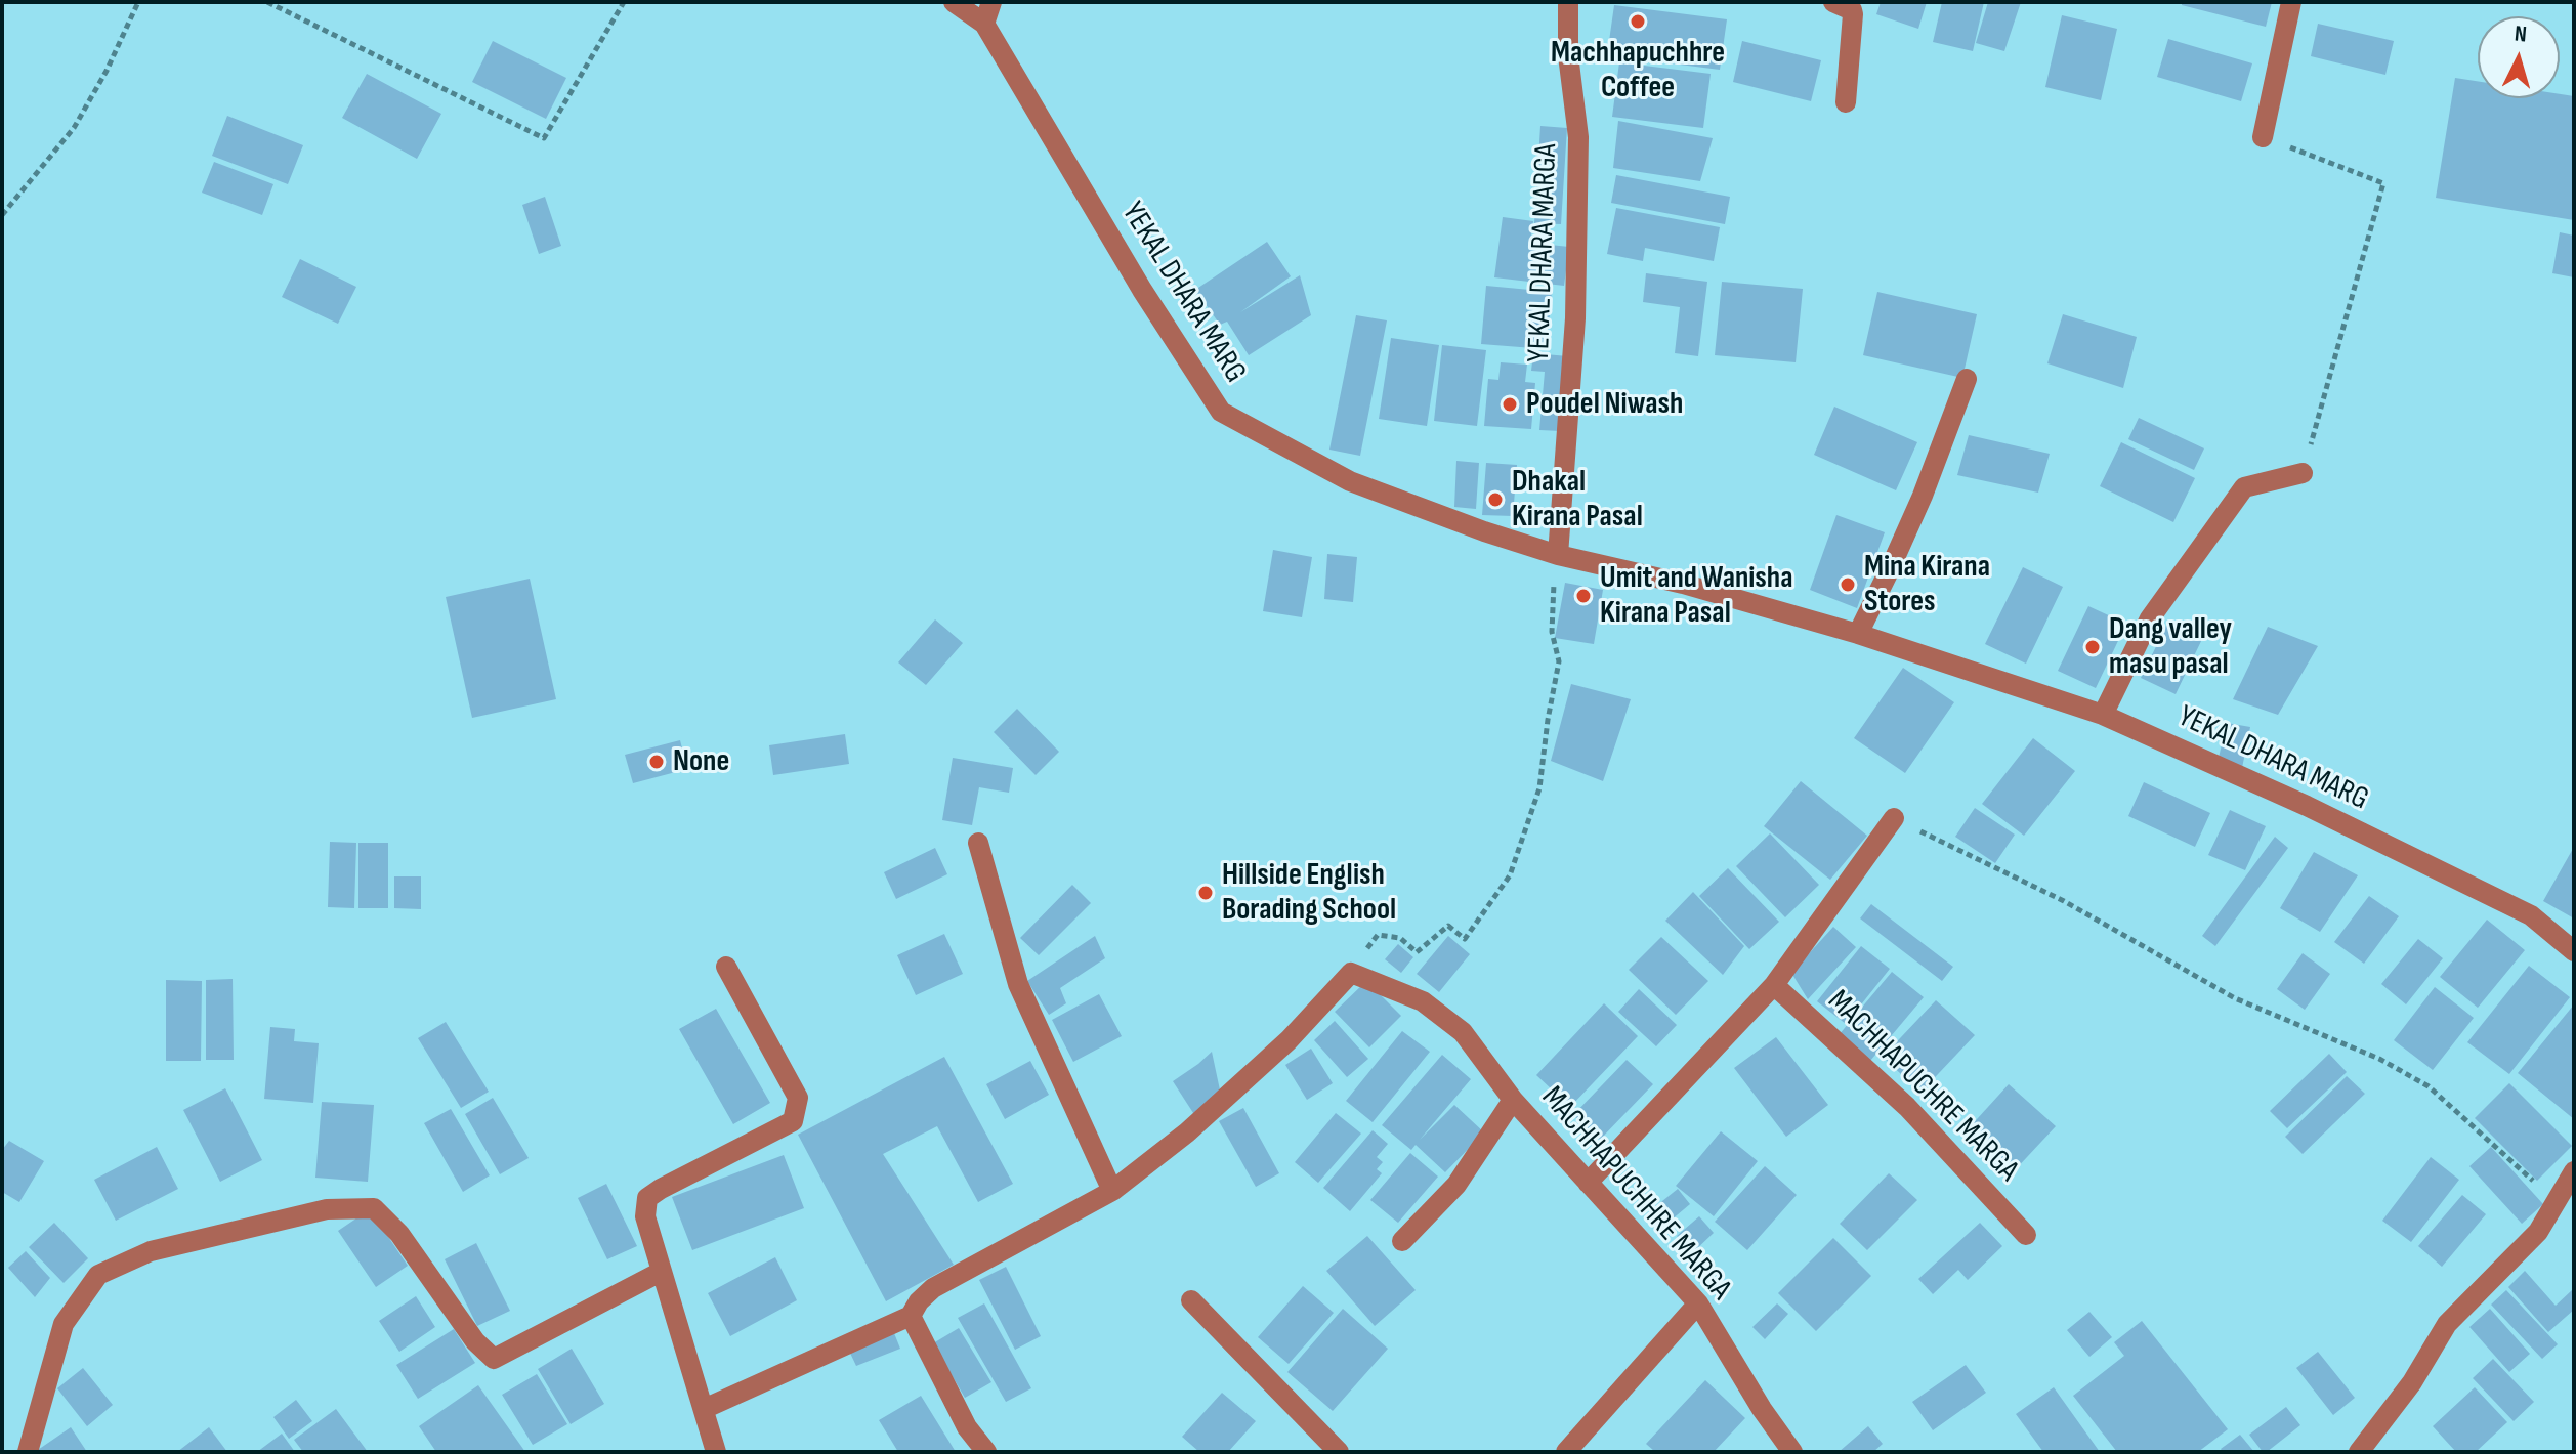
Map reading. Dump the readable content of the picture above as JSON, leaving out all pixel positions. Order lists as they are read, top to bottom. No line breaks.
{"streets":{"street":["YEKAL DHARA MARGA","YEKAL DHARA MARG","MACHHAPUCHRE MARGA","MACHHAPUCHHRE MARGA"]},"crossings":[["YEKAL DHARA MARGA","YEKAL DHARA MARG"]],"places":["Machhapuchhre Coffee","Poudel Niwash","Dhakal Kirana Pasal","Mina Kirana Stores","Umit and Wanisha Kirana Pasal","Dang valley masu pasal","None","Hillside English Borading School"],"north":"top"}
